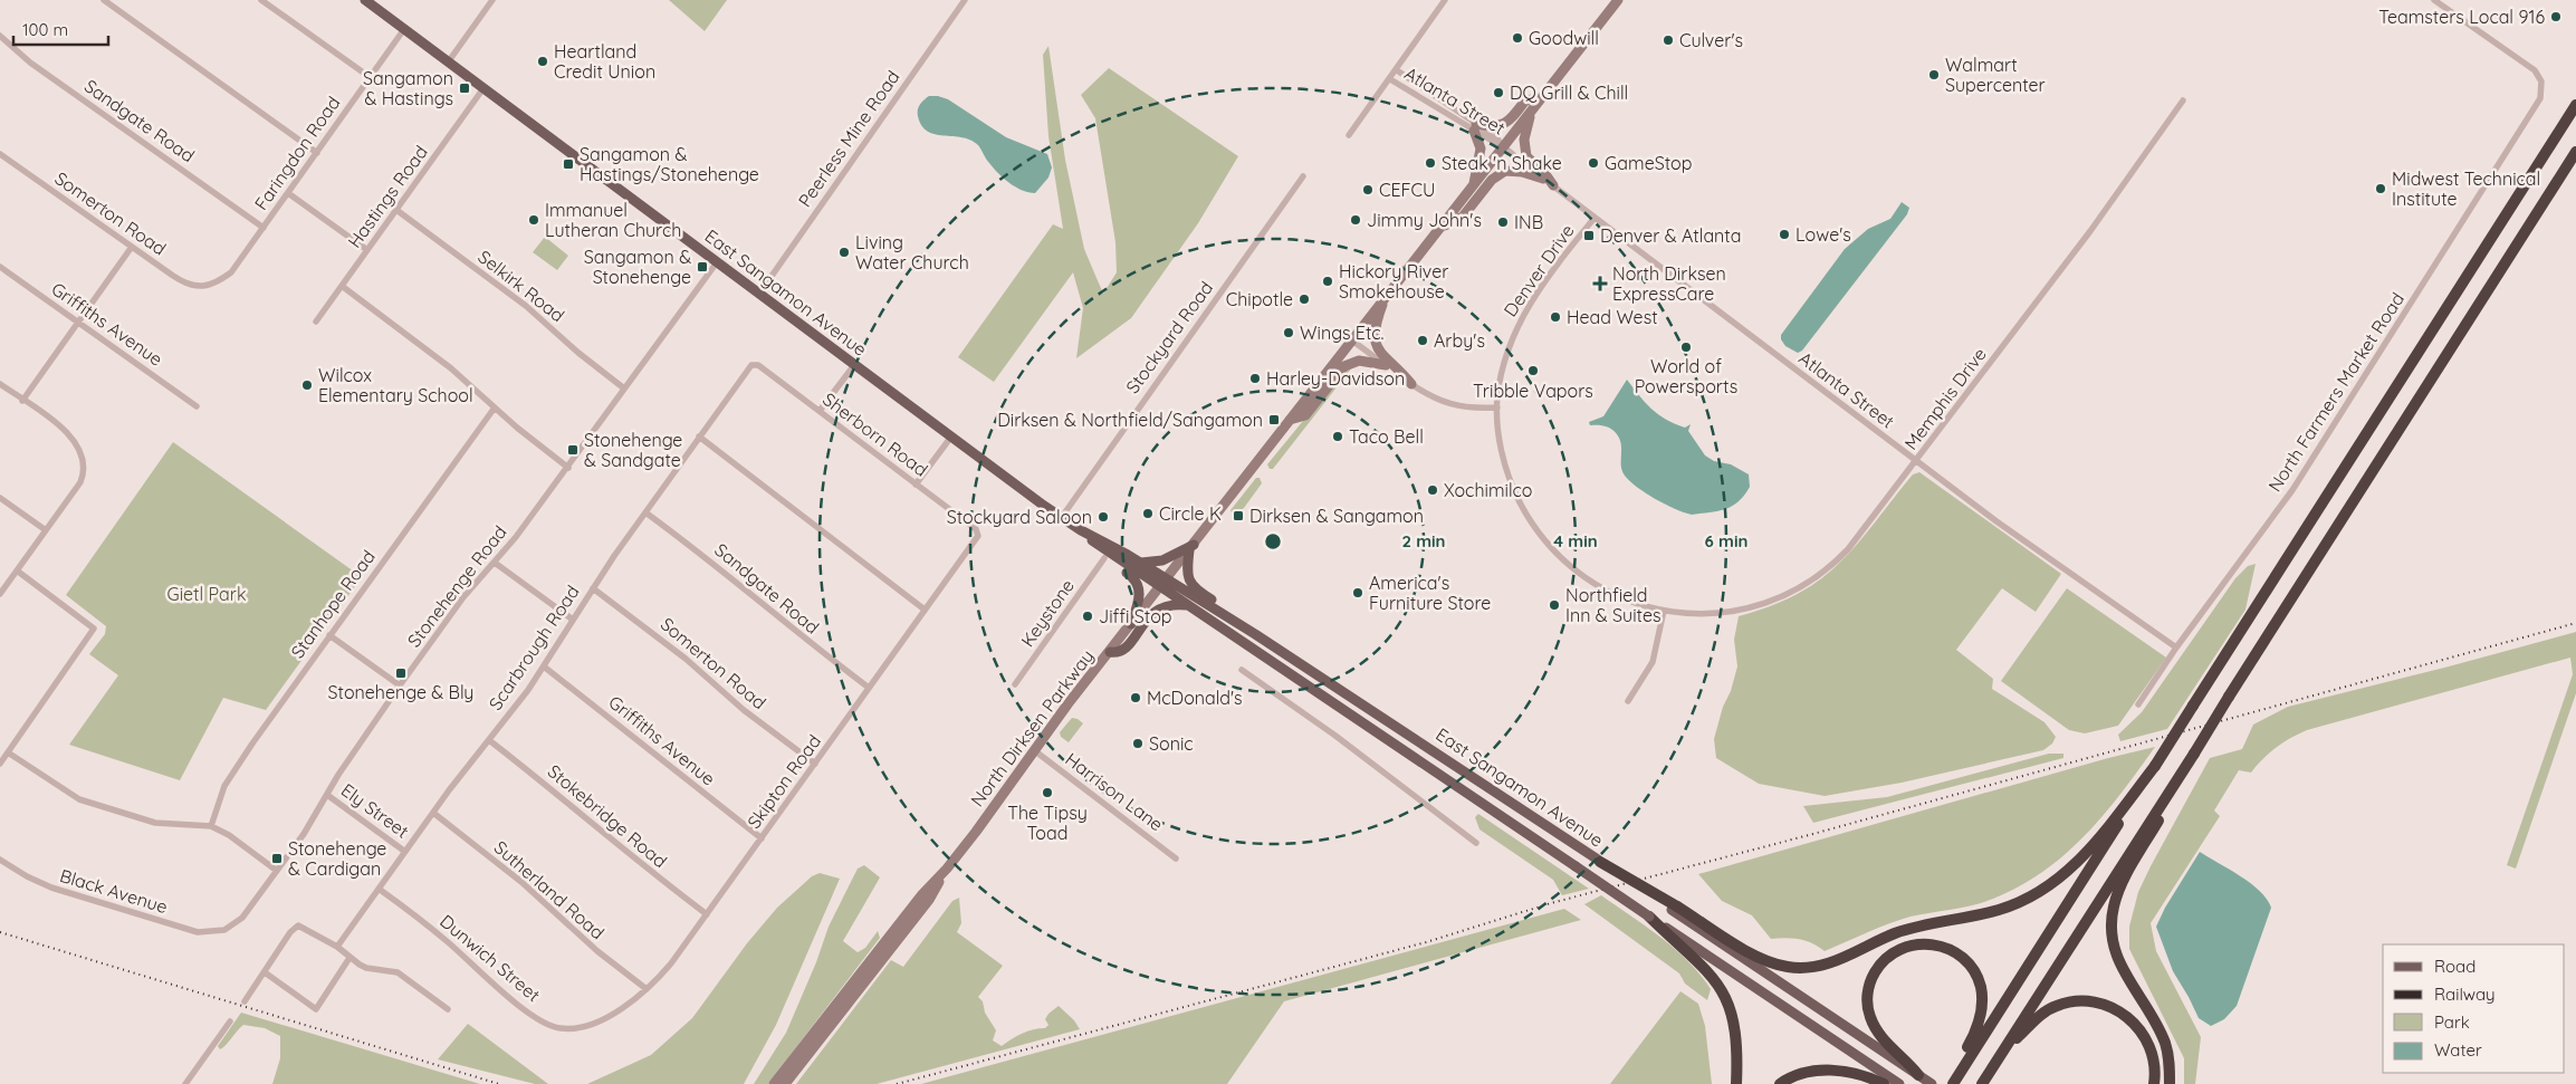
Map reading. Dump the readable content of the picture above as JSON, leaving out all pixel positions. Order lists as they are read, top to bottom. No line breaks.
{"streets":{"main road":["East Sangamon Avenue"],"street":["Atlanta Street","Sandgate Road","Peerless Mine Road","Faringdon Road","Hastings Road","Somerton Road","Denver Drive","Selkirk Road","Griffiths Avenue","Stockyard Road","North Farmers Market Road","Memphis Drive","Sherborn Road","Stonehenge Road","Stanhope Road","Keystone","Scarbrough Road","North Dirksen Parkway","Skipton Road","Harrison Lane","Ely Street","Stokebridge Road","Sutherland Road","Black Avenue","Dunwich Street"]},"crossings":[["Atlanta Street","Denver Drive"],["Atlanta Street","North Farmers Market Road"],["Atlanta Street","Memphis Drive"],["Atlanta Street","North Dirksen Parkway"],["Sandgate Road","Faringdon Road"],["Sandgate Road","Scarbrough Road"],["Sandgate Road","Skipton Road"],["Peerless Mine Road","East Sangamon Avenue"],["Faringdon Road","Somerton Road"],["Faringdon Road","East Sangamon Avenue"],["Hastings Road","Selkirk Road"],["Hastings Road","East Sangamon Avenue"],["Somerton Road","Scarbrough Road"],["Somerton Road","Skipton Road"],["Denver Drive","Memphis Drive"],["Selkirk Road","Stonehenge Road"],["East Sangamon Avenue","Stockyard Road"],["East Sangamon Avenue","Stonehenge Road"],["East Sangamon Avenue","North Dirksen Parkway"],["Griffiths Avenue","Scarbrough Road"],["Griffiths Avenue","Skipton Road"],["Sherborn Road","Scarbrough Road"],["Sherborn Road","Skipton Road"],["Stonehenge Road","Ely Street"],["Stonehenge Road","Black Avenue"],["Scarbrough Road","Ely Street"],["Scarbrough Road","Stokebridge Road"],["Scarbrough Road","Sutherland Road"],["Scarbrough Road","Dunwich Street"],["North Dirksen Parkway","Harrison Lane"],["Skipton Road","Stokebridge Road"],["Skipton Road","Sutherland Road"],["Skipton Road","Dunwich Street"]],"parks":["Gietl Park"],"places":{"other":["Teamsters Local 916","Goodwill","Culver's","Heartland Credit Union","Walmart Supercenter","DQ Grill & Chill","Steak 'n Shake","GameStop","Midwest Technical Institute","CEFCU","Immanuel Lutheran Church","Jimmy John's","INB","Lowe's","Living Water Church","Hickory River Smokehouse","Chipotle","Head West","Wings Etc.","Arby's","World of Powersports","Tribble Vapors","Harley-Davidson","Wilcox Elementary School","Taco Bell","Xochimilco","Circle K","Stockyard Saloon","America's Furniture Store","Northfield Inn & Suites","Jiffi Stop","McDonald's","Sonic","The Tipsy Toad"],"transit":["Sangamon & Hastings","Sangamon & Hastings/Stonehenge","Denver & Atlanta","Sangamon & Stonehenge","Dirksen & Northfield/Sangamon","Stonehenge & Sandgate","Dirksen & Sangamon","Stonehenge & Bly","Stonehenge & Cardigan"],"health":["North Dirksen ExpressCare"]},"legend":["Road","Railway","Park","Water"],"scale_bar":"100 m","rings":["2 min","4 min","6 min"]}
